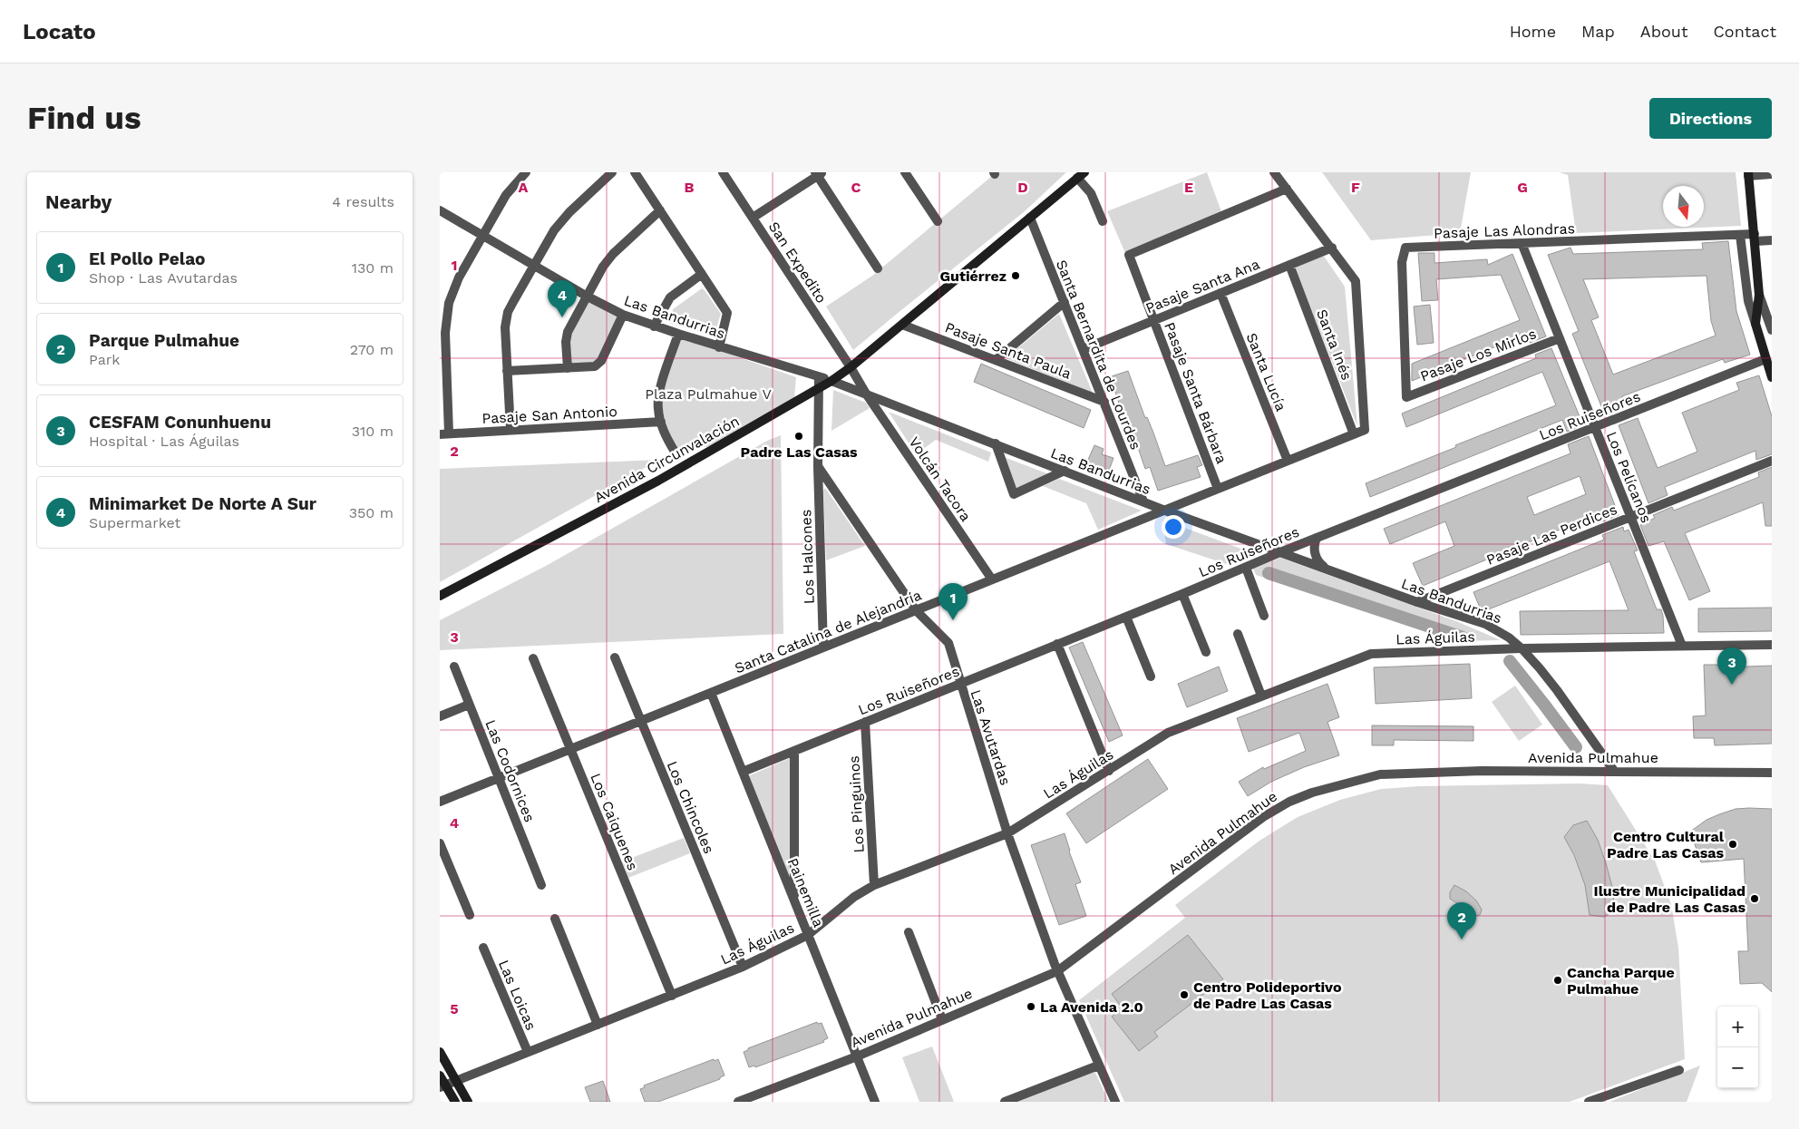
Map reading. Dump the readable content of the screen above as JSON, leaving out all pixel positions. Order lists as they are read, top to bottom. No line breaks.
{"streets":{"main road":["Avenida Circunvalación"],"street":["Pasaje Las Alondras","San Expedito","Pasaje Santa Ana","Las Bandurrias","Santa Inés","Pasaje Santa Paula","Santa Bernardita de Lourdes","Pasaje Los Mirlos","Santa Lucía","Pasaje Santa Bárbara","Pasaje San Antonio","Los Ruiseñores","Los Pelícanos","Volcán Tacora","Pasaje Las Perdices","Los Halcones","Santa Catalina de Alejandría","Las Águilas","Las Avutardas","Avenida Pulmahue","Las Codornices","Los Pinguinos","Los Chincoles","Los Caiquenes","Painemilla","Las Loicas"]},"crossings":[["Pasaje Las Alondras","Pasaje Los Mirlos"],["Pasaje Las Alondras","Los Pelícanos"],["San Expedito","Avenida Circunvalación"],["Pasaje Santa Ana","Santa Inés"],["Pasaje Santa Ana","Santa Bernardita de Lourdes"],["Pasaje Santa Ana","Santa Lucía"],["Pasaje Santa Ana","Pasaje Santa Bárbara"],["Las Bandurrias","Santa Bernardita de Lourdes"],["Las Bandurrias","Los Ruiseñores"],["Las Bandurrias","Avenida Circunvalación"],["Las Bandurrias","Volcán Tacora"],["Las Bandurrias","Pasaje Las Perdices"],["Las Bandurrias","Santa Catalina de Alejandría"],["Las Bandurrias","Las Águilas"],["Las Bandurrias","Avenida Pulmahue"],["Santa Inés","Santa Catalina de Alejandría"],["Pasaje Santa Paula","Santa Bernardita de Lourdes"],["Pasaje Santa Paula","Avenida Circunvalación"],["Santa Bernardita de Lourdes","Avenida Circunvalación"],["Pasaje Los Mirlos","Los Pelícanos"],["Santa Lucía","Santa Catalina de Alejandría"],["Pasaje Santa Bárbara","Santa Catalina de Alejandría"],["Los Ruiseñores","Los Pelícanos"],["Los Ruiseñores","Las Avutardas"],["Los Ruiseñores","Los Pinguinos"],["Los Ruiseñores","Painemilla"],["Los Pelícanos","Pasaje Las Perdices"],["Los Pelícanos","Las Águilas"],["Volcán Tacora","Santa Catalina de Alejandría"],["Los Halcones","Santa Catalina de Alejandría"],["Los Halcones","Las Avutardas"],["Santa Catalina de Alejandría","Las Avutardas"],["Santa Catalina de Alejandría","Las Codornices"],["Santa Catalina de Alejandría","Los Chincoles"],["Santa Catalina de Alejandría","Los Caiquenes"],["Santa Catalina de Alejandría","Painemilla"],["Las Águilas","Las Avutardas"],["Las Águilas","Los Pinguinos"],["Las Águilas","Los Chincoles"],["Las Águilas","Los Caiquenes"],["Las Águilas","Painemilla"],["Las Águilas","Las Loicas"],["Las Avutardas","Avenida Pulmahue"],["Avenida Pulmahue","Painemilla"]],"parks":["Plaza Pulmahue V"],"places":["Gutiérrez","Padre Las Casas","Centro Cultural Padre Las Casas","Ilustre Municipalidad de Padre Las Casas","Cancha Parque Pulmahue","Centro Polideportivo de Padre Las Casas","La Avenida 2.0"],"north":"bottom","page":{"header":"Locato","nav":["Home","Map","About","Contact"],"buttons":"Directions","title":"Find us","heading":["Nearby","4 results"],"list":[{"mark":"1","name":"El Pollo Pelao","note":"Shop · Las Avutardas","value":"130 m"},{"mark":"2","name":"Parque Pulmahue","note":"Park","value":"270 m"},{"mark":"3","name":"CESFAM Conunhuenu","note":"Hospital · Las Águilas","value":"310 m"},{"mark":"4","name":"Minimarket De Norte A Sur","note":"Supermarket","value":"350 m"}],"pins":["4","1","3","2"],"map_buttons":["+","−"]},"grid":{"columns":["A","B","C","D","E","F","G"],"rows":["1","2","3","4","5"]}}
